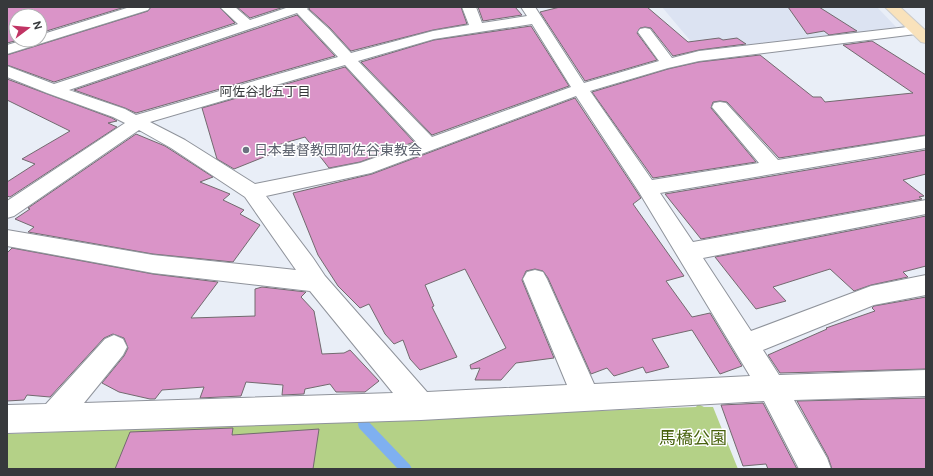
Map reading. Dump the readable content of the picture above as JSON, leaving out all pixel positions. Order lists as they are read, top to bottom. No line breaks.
{"districts":["阿佐谷北五丁目"],"parks":["馬橋公園"],"places":["日本基督教団阿佐谷東教会"],"north":"right"}
